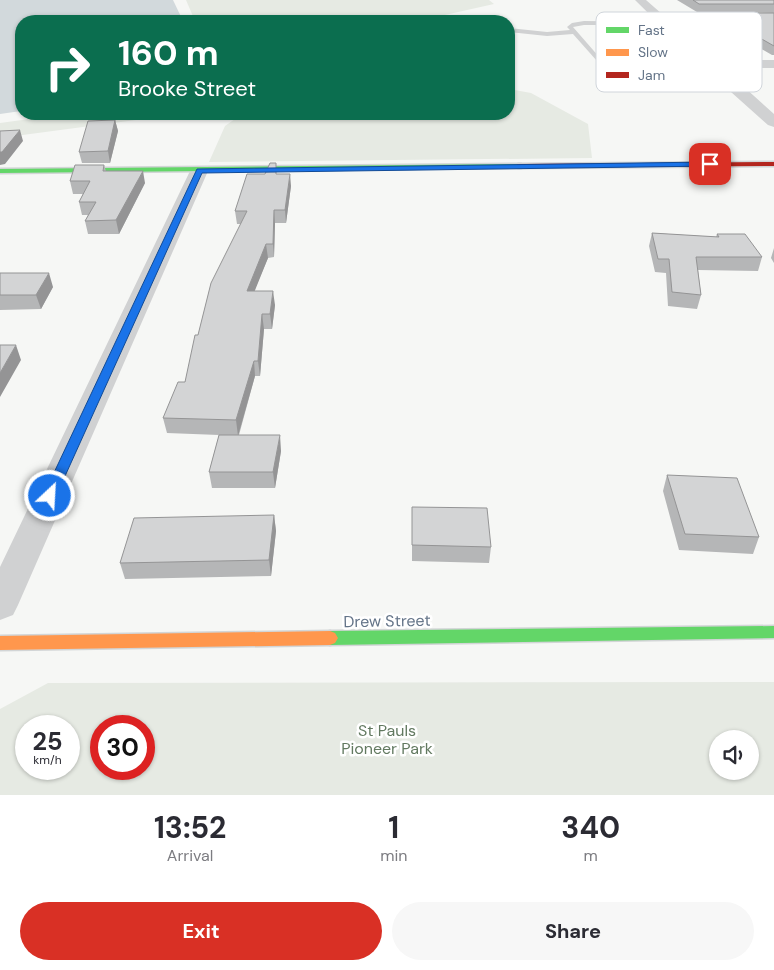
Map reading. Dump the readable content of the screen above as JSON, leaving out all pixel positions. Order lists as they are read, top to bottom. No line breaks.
{"streets":{"street":["Drew Street"]},"parks":["St Pauls Pioneer Park"],"legend":["Fast","Slow","Jam"],"page":{"turn":["160 m","Brooke Street"],"speed":"25 km/h","limit":"30","eta":["13:52","Arrival","1","min","340","m"],"buttons":["Exit","Share"]}}
